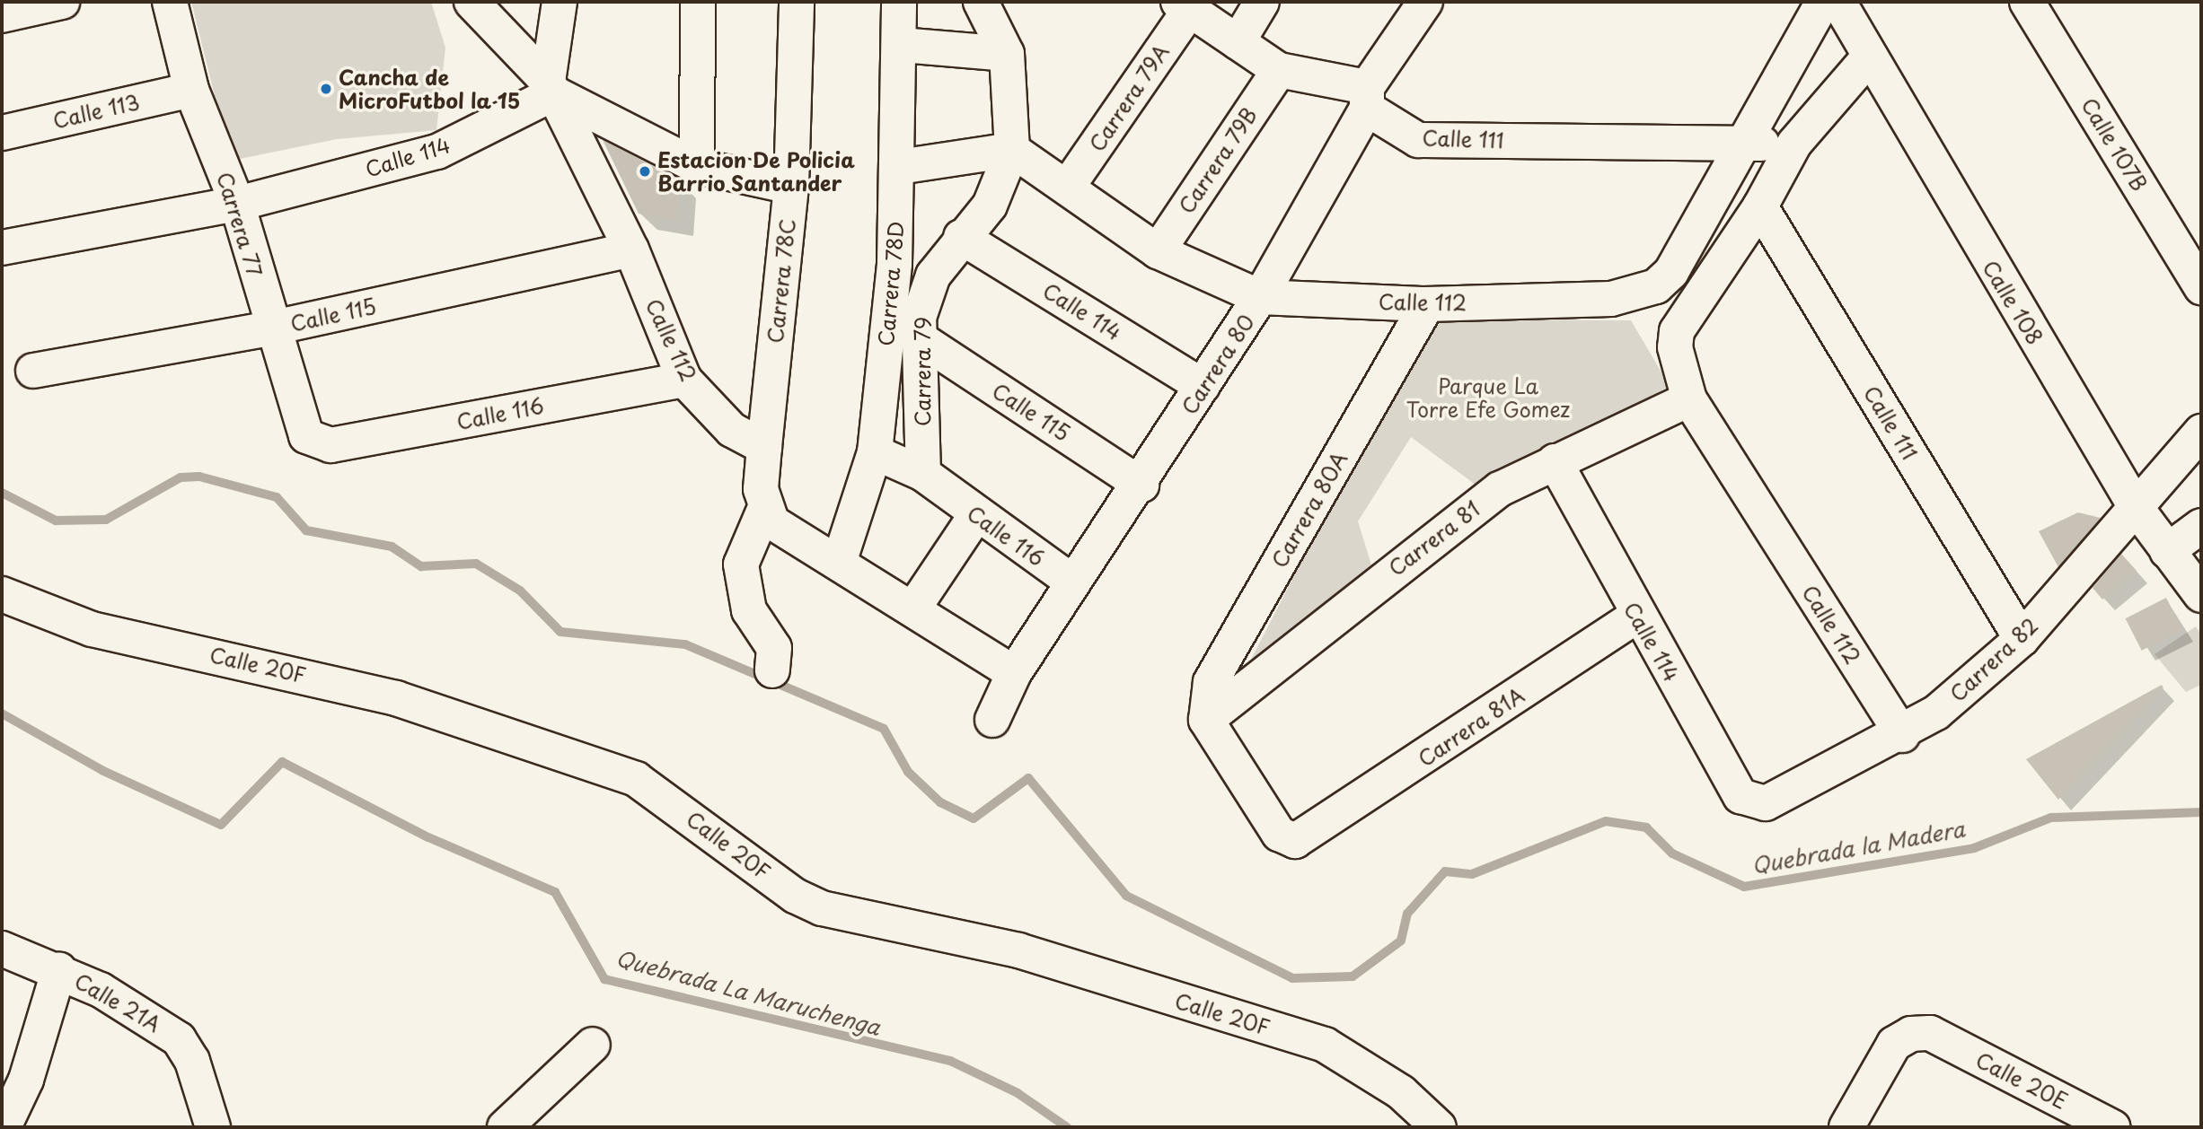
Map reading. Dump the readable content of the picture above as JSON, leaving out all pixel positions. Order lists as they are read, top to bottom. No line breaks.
{"streets":{"street":["Carrera 79A","Calle 113","Calle 111","Calle 107B","Calle 114","Carrera 79B","Carrera 77","Carrera 78C","Carrera 78D","Calle 112","Calle 108","Calle 115","Carrera 80","Carrera 79","Calle 116","Carrera 80A","Carrera 81","Carrera 82","Calle 20F","Carrera 81A","Calle 21A","Calle 20E"]},"crossings":[["Carrera 79A","Calle 111"],["Carrera 79A","Calle 112"],["Calle 113","Carrera 77"],["Calle 111","Carrera 79B"],["Calle 111","Calle 112"],["Calle 111","Carrera 80"],["Calle 111","Carrera 82"],["Calle 114","Carrera 77"],["Calle 114","Calle 112"],["Calle 114","Carrera 80"],["Calle 114","Carrera 79"],["Calle 114","Carrera 81"],["Calle 114","Carrera 82"],["Calle 114","Carrera 81A"],["Carrera 79B","Calle 112"],["Carrera 77","Calle 115"],["Carrera 77","Calle 116"],["Carrera 78C","Calle 112"],["Carrera 78D","Calle 116"],["Calle 112","Calle 108"],["Calle 112","Calle 115"],["Calle 112","Carrera 80"],["Calle 112","Carrera 79"],["Calle 112","Calle 116"],["Calle 112","Carrera 80A"],["Calle 112","Carrera 81"],["Calle 112","Carrera 82"],["Calle 108","Carrera 82"],["Calle 115","Carrera 80"],["Calle 115","Carrera 79"],["Carrera 80","Calle 116"],["Carrera 79","Calle 116"],["Carrera 80A","Carrera 81"],["Carrera 80A","Carrera 81A"],["Carrera 81","Carrera 81A"]],"water":["Quebrada la Madera","Quebrada La Maruchenga"],"parks":["Parque La Torre Efe Gomez"],"places":["Cancha de MicroFutbol la 15","Estacion De Policia Barrio Santander"]}
